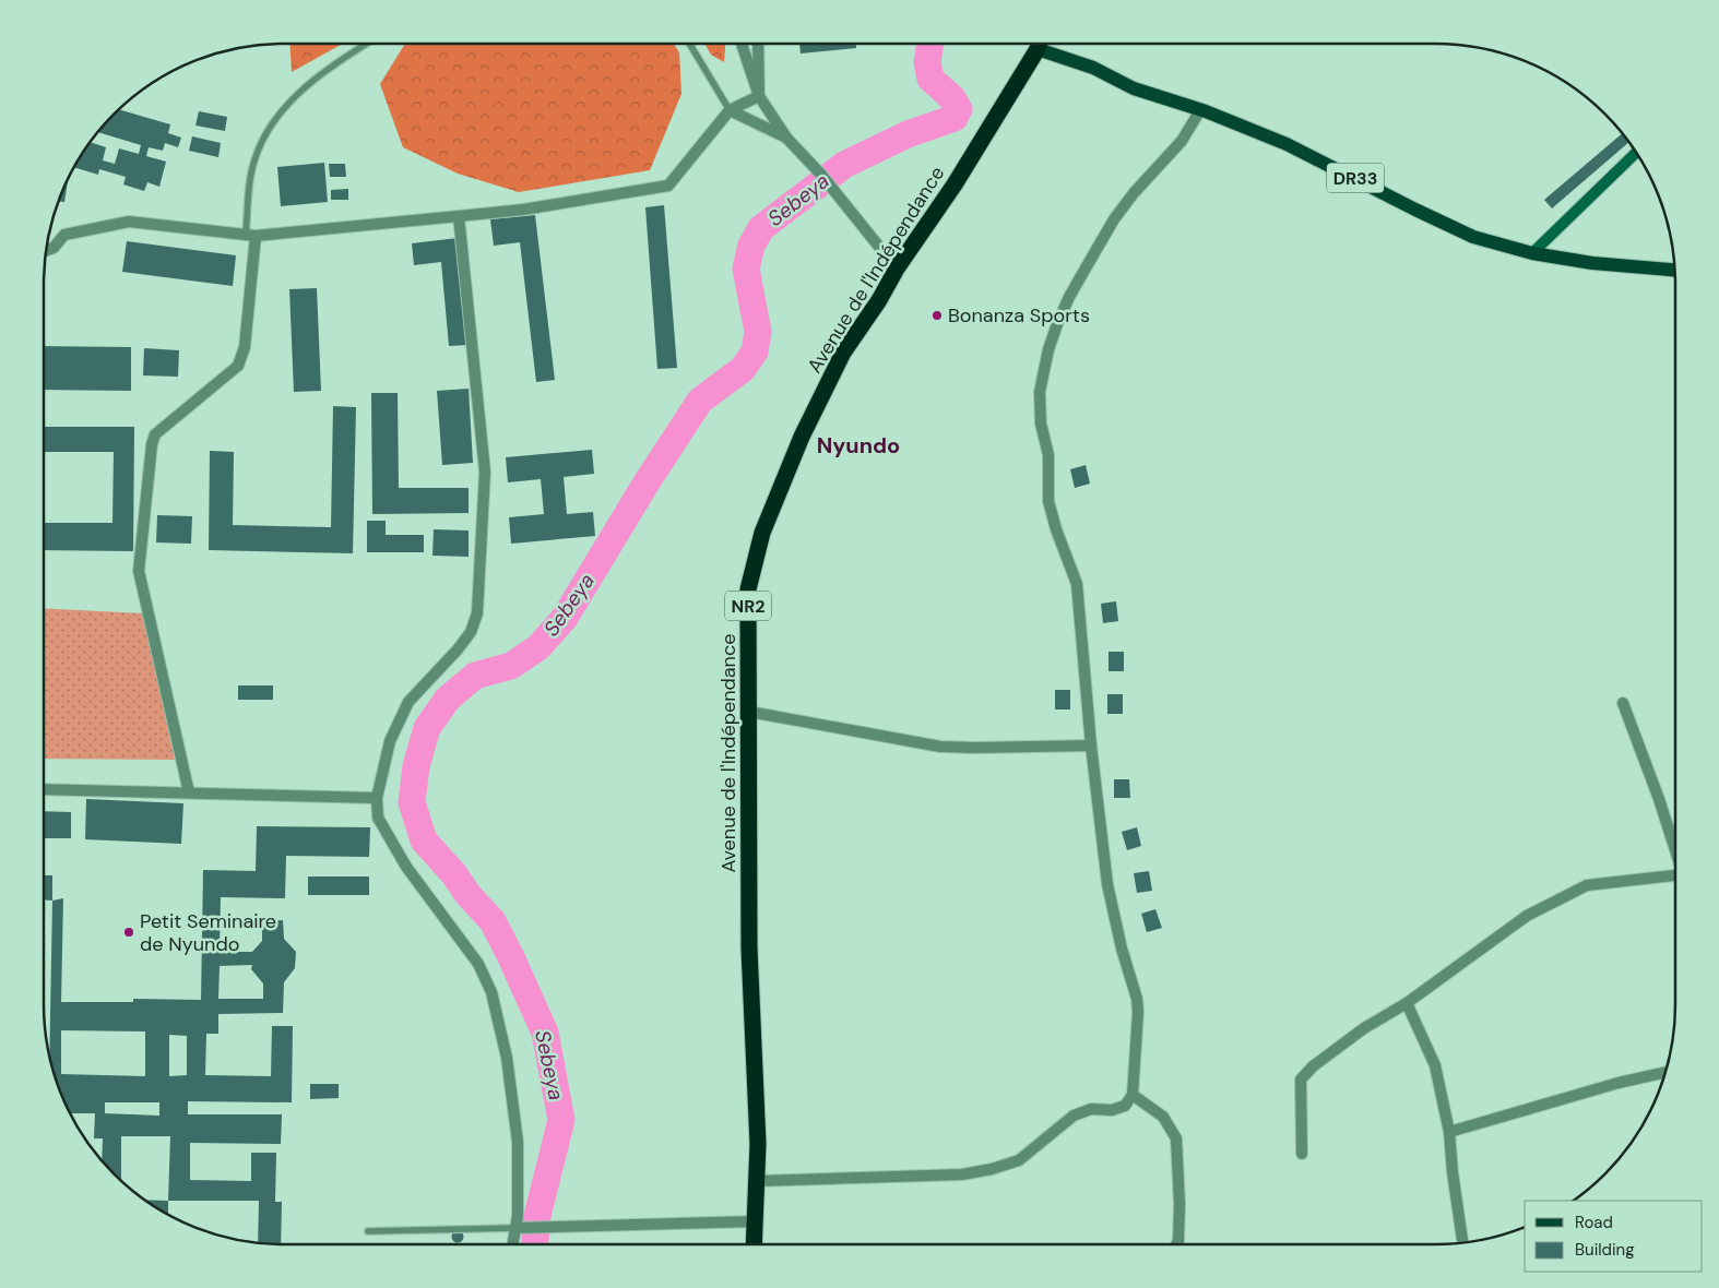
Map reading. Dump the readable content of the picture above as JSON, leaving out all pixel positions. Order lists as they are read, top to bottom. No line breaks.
{"streets":{"highway":["Avenue de l'Indépendance","NR2"],"main road":["DR33"]},"districts":["Nyundo"],"water":["Sebeya"],"places":["Bonanza Sports","Petit Seminaire de Nyundo"],"legend":["Road","Building"]}
